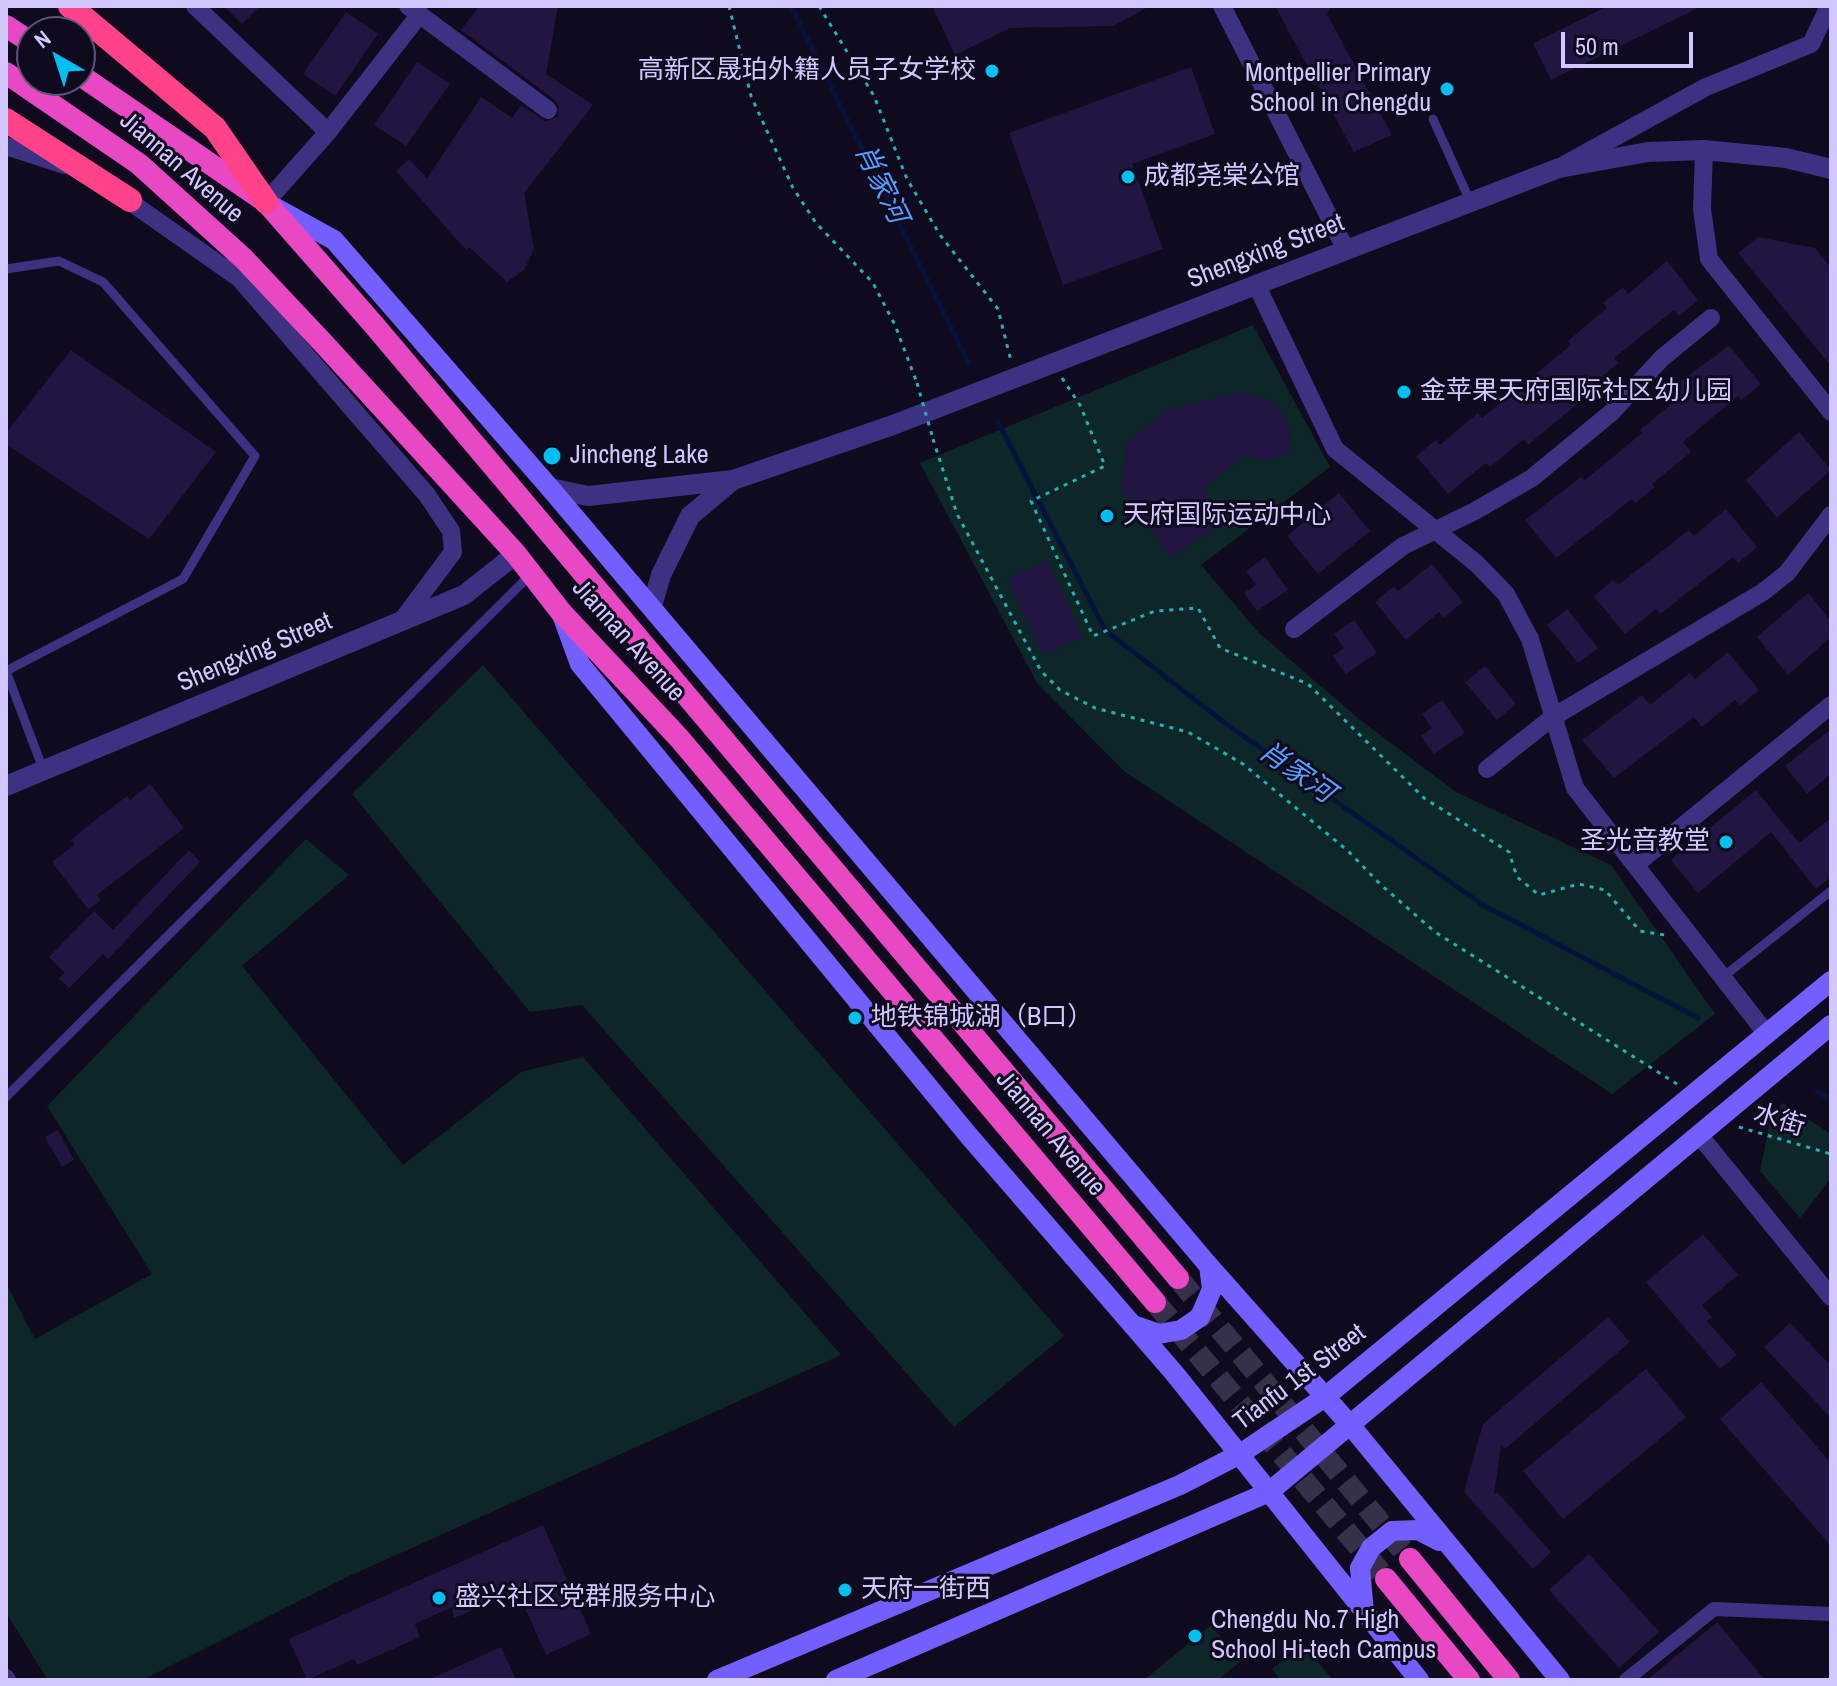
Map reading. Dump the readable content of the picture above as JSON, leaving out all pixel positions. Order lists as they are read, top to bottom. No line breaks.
{"streets":{"highway":["Jiannan Avenue"],"main road":["Tianfu 1st Street"],"street":["Shengxing Street"],"path":["水街"]},"crossings":[["Jiannan Avenue","Shengxing Street"]],"water":["肖家河"],"places":["高新区晟珀外籍人员子女学校","Montpellier Primary School in Chengdu","成都尧棠公馆","金苹果天府国际社区幼儿园","Jincheng Lake","天府国际运动中心","圣光音教堂","地铁锦城湖（B口）","天府一街西","盛兴社区党群服务中心","Chengdu No.7 High School Hi-tech Campus"],"scale_bar":"50 m","north":"top left"}
